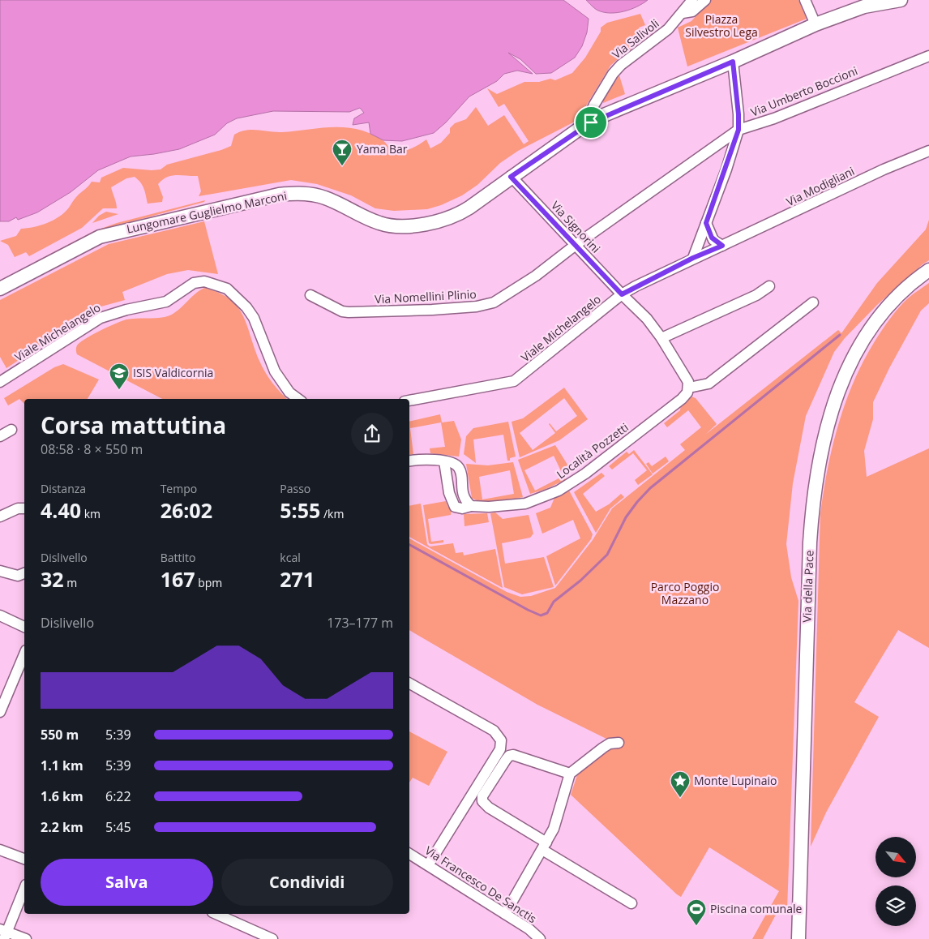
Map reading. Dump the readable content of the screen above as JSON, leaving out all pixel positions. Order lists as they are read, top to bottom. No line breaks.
{"streets":{"street":["Via Salivoli","Via Umberto Boccioni","Via Modigliani","Lungomare Guglielmo Marconi","Via Signorini","Via Nomellini Plinio","Viale Michelangelo","Località Pozzetti","Via della Pace","Via Francesco De Sanctis"]},"crossings":[["Via Salivoli","Lungomare Guglielmo Marconi"],["Via Umberto Boccioni","Via Signorini"],["Via Umberto Boccioni","Via Nomellini Plinio"],["Via Modigliani","Viale Michelangelo"],["Lungomare Guglielmo Marconi","Via Signorini"],["Via Signorini","Via Nomellini Plinio"],["Via Signorini","Viale Michelangelo"]],"parks":["Piazza Silvestro Lega","Parco Poggio Mazzano"],"places":{"bar":["Yama Bar"],"school or university":["ISIS Valdicornia"],"place":["Monte Lupinaio"],"sports":["Piscina comunale"]},"north":"bottom right","page":{"heading":["Corsa mattutina","08:58 · 8 × 550 m"],"stats":[["Distanza","4.40 km"],["Tempo","26:02"],["Passo","5:55 /km"],["Dislivello","32 m"],["Battito","167 bpm"],["kcal","271"]],"chart":["Dislivello","173–177 m"],"list":[{"name":"550 m","note":"5:39"},{"name":"1.1 km","note":"5:39"},{"name":"1.6 km","note":"6:22"},{"name":"2.2 km","note":"5:45"}],"buttons":["Salva","Condividi"]}}
